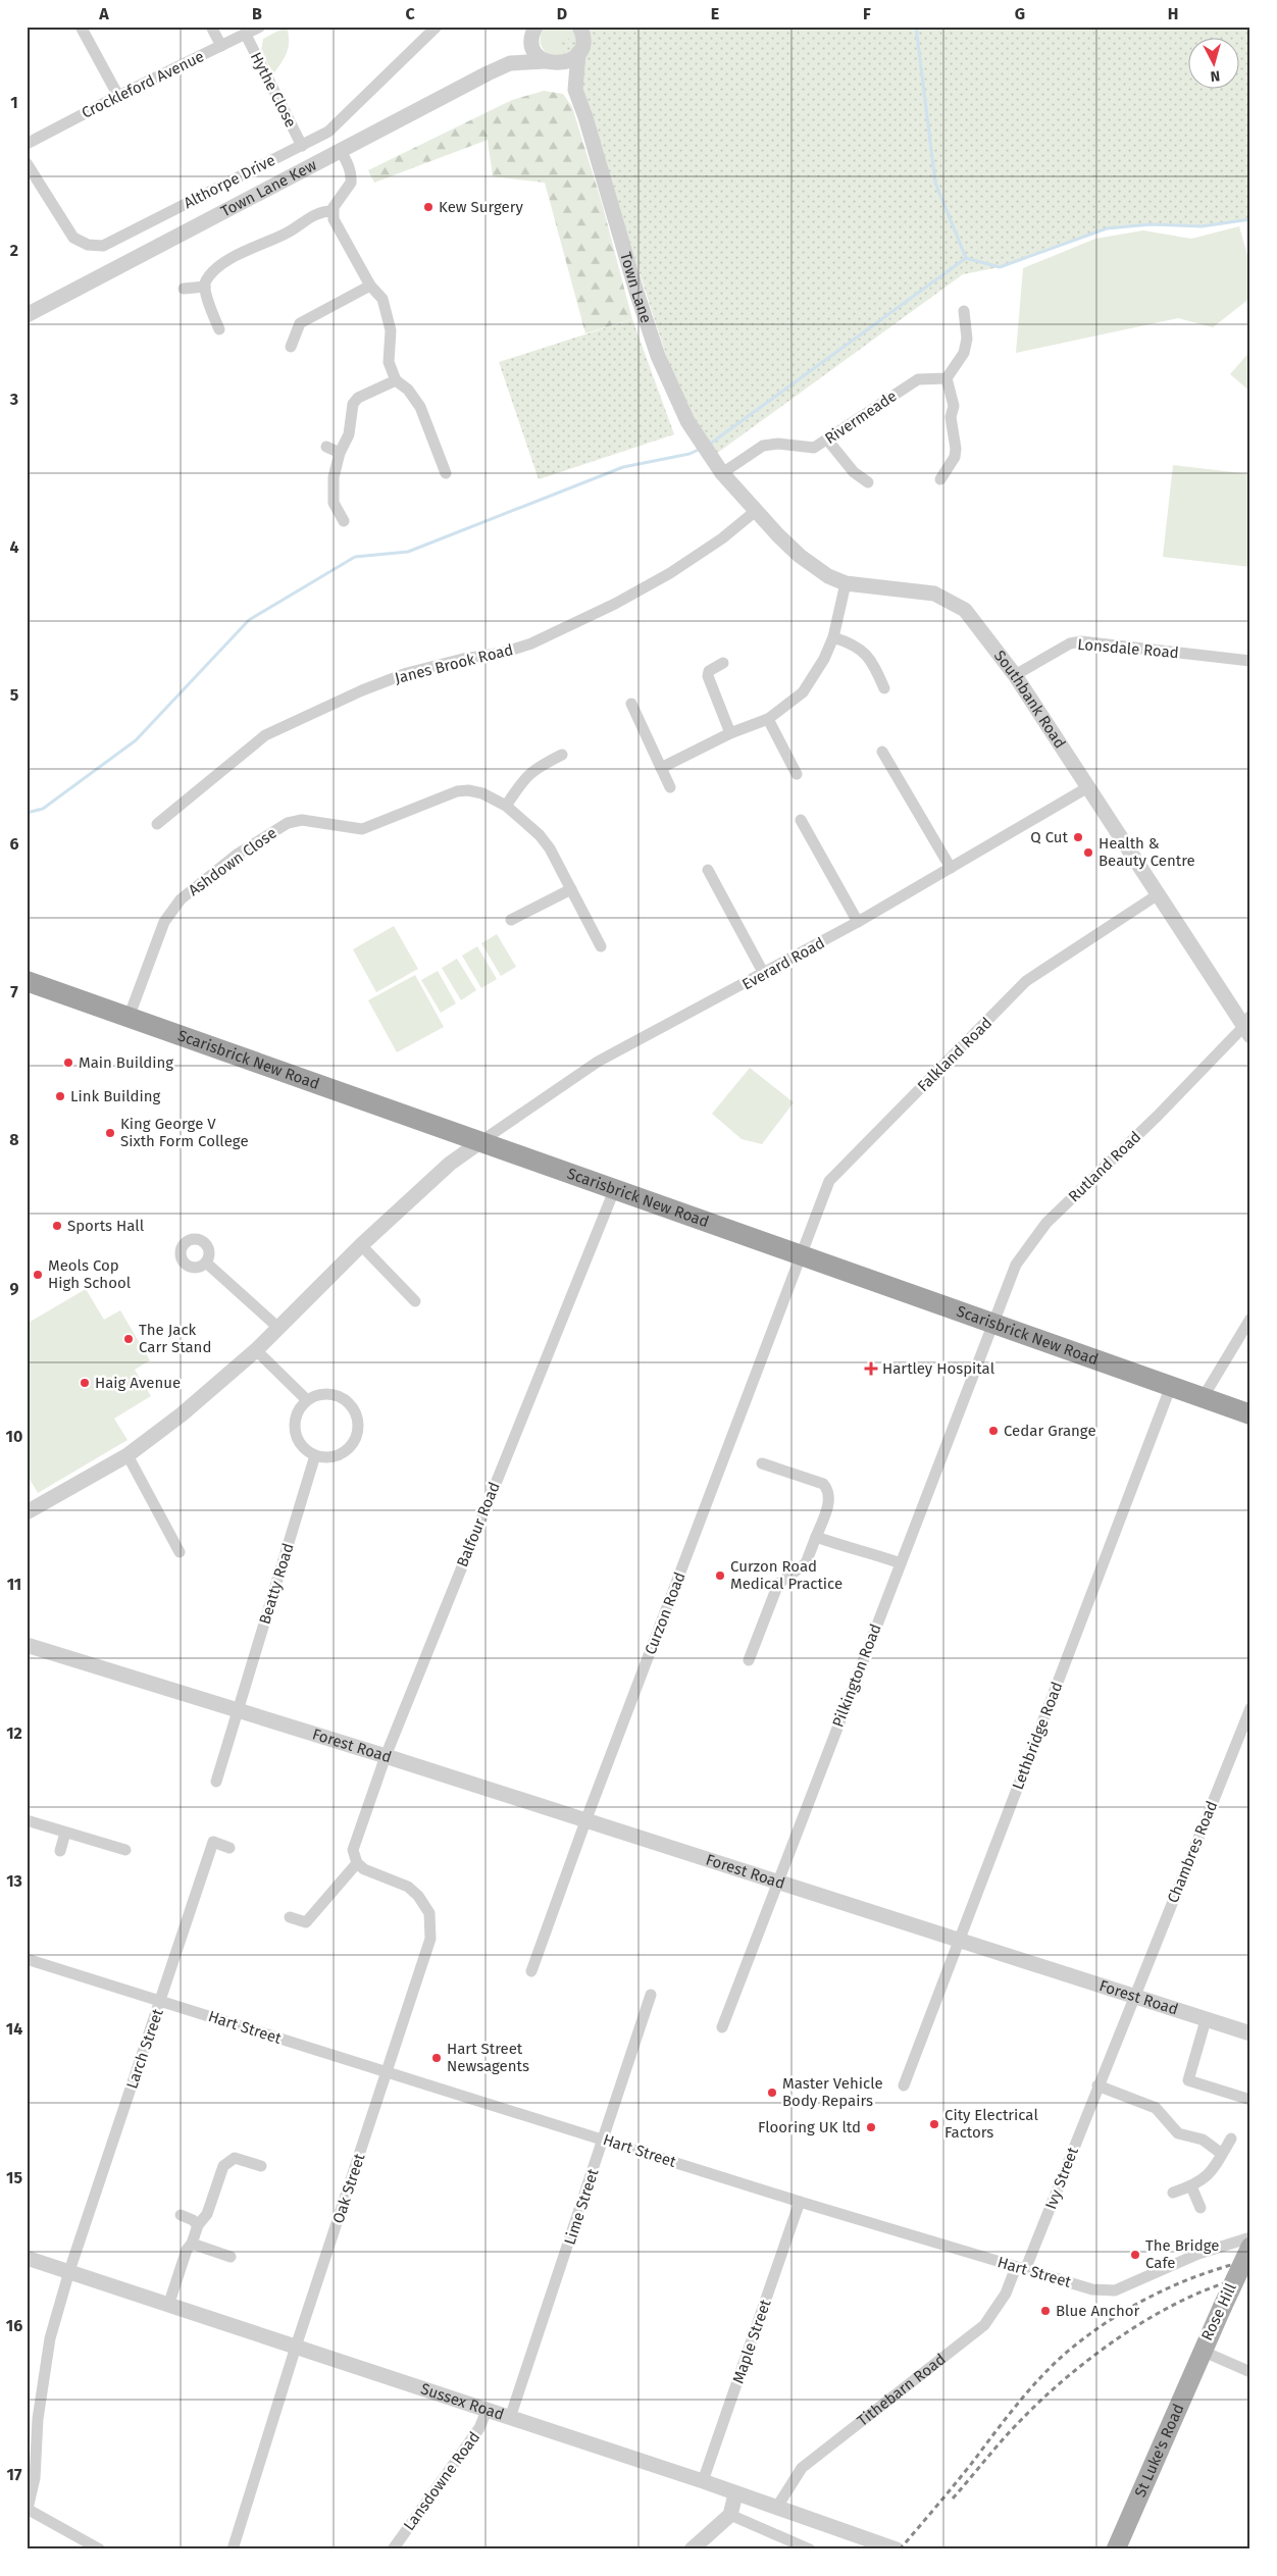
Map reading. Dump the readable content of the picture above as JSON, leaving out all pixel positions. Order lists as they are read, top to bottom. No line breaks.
{"streets":{"highway":["Scarisbrick New Road"],"main road":["Rose Hill","St Luke's Road"],"street":["Crockleford Avenue","Hythe Close","Althorpe Drive","Town Lane Kew","Town Lane","Rivermeade","Lonsdale Road","Janes Brook Road","Southbank Road","Ashdown Close","Everard Road","Falkland Road","Rutland Road","Balfour Road","Beatty Road","Curzon Road","Pilkington Road","Lethbridge Road","Forest Road","Chambres Road","Hart Street","Larch Street","Ivy Street","Oak Street","Lime Street","Maple Street","Tithebarn Road","Sussex Road","Lansdowne Road"]},"crossings":[["Crockleford Avenue","Hythe Close"],["Hythe Close","Althorpe Drive"],["Town Lane Kew","Town Lane"],["Town Lane","Rivermeade"],["Town Lane","Southbank Road"],["Rivermeade","Southbank Road"],["Lonsdale Road","Southbank Road"],["Janes Brook Road","Southbank Road"],["Southbank Road","Everard Road"],["Southbank Road","Falkland Road"],["Southbank Road","Rutland Road"],["Ashdown Close","Scarisbrick New Road"],["Everard Road","Scarisbrick New Road"],["Falkland Road","Scarisbrick New Road"],["Falkland Road","Curzon Road"],["Scarisbrick New Road","Rutland Road"],["Scarisbrick New Road","Balfour Road"],["Scarisbrick New Road","Curzon Road"],["Scarisbrick New Road","Pilkington Road"],["Scarisbrick New Road","Lethbridge Road"],["Rutland Road","Pilkington Road"],["Balfour Road","Forest Road"],["Balfour Road","Oak Street"],["Beatty Road","Forest Road"],["Curzon Road","Forest Road"],["Pilkington Road","Forest Road"],["Lethbridge Road","Forest Road"],["Forest Road","Chambres Road"],["Chambres Road","Ivy Street"],["Hart Street","Larch Street"],["Hart Street","Ivy Street"],["Hart Street","Oak Street"],["Hart Street","Lime Street"],["Hart Street","Maple Street"],["Hart Street","Tithebarn Road"],["Larch Street","Sussex Road"],["Ivy Street","Tithebarn Road"],["Oak Street","Sussex Road"],["Lime Street","Sussex Road"],["Rose Hill","St Luke's Road"],["Maple Street","Sussex Road"],["Tithebarn Road","Sussex Road"],["Sussex Road","Lansdowne Road"]],"places":{"other":["Kew Surgery","Q Cut","Health & Beauty Centre","Main Building","Link Building","King George V Sixth Form College","Sports Hall","Meols Cop High School","The Jack Carr Stand","Haig Avenue","Cedar Grange","Curzon Road Medical Practice","Hart Street Newsagents","Master Vehicle Body Repairs","City Electrical Factors","Flooring UK ltd","The Bridge Cafe","Blue Anchor"],"health":["Hartley Hospital"]},"north":"bottom","grid":{"columns":["A","B","C","D","E","F","G","H"],"rows":["1","2","3","4","5","6","7","8","9","10","11","12","13","14","15","16","17"]}}
